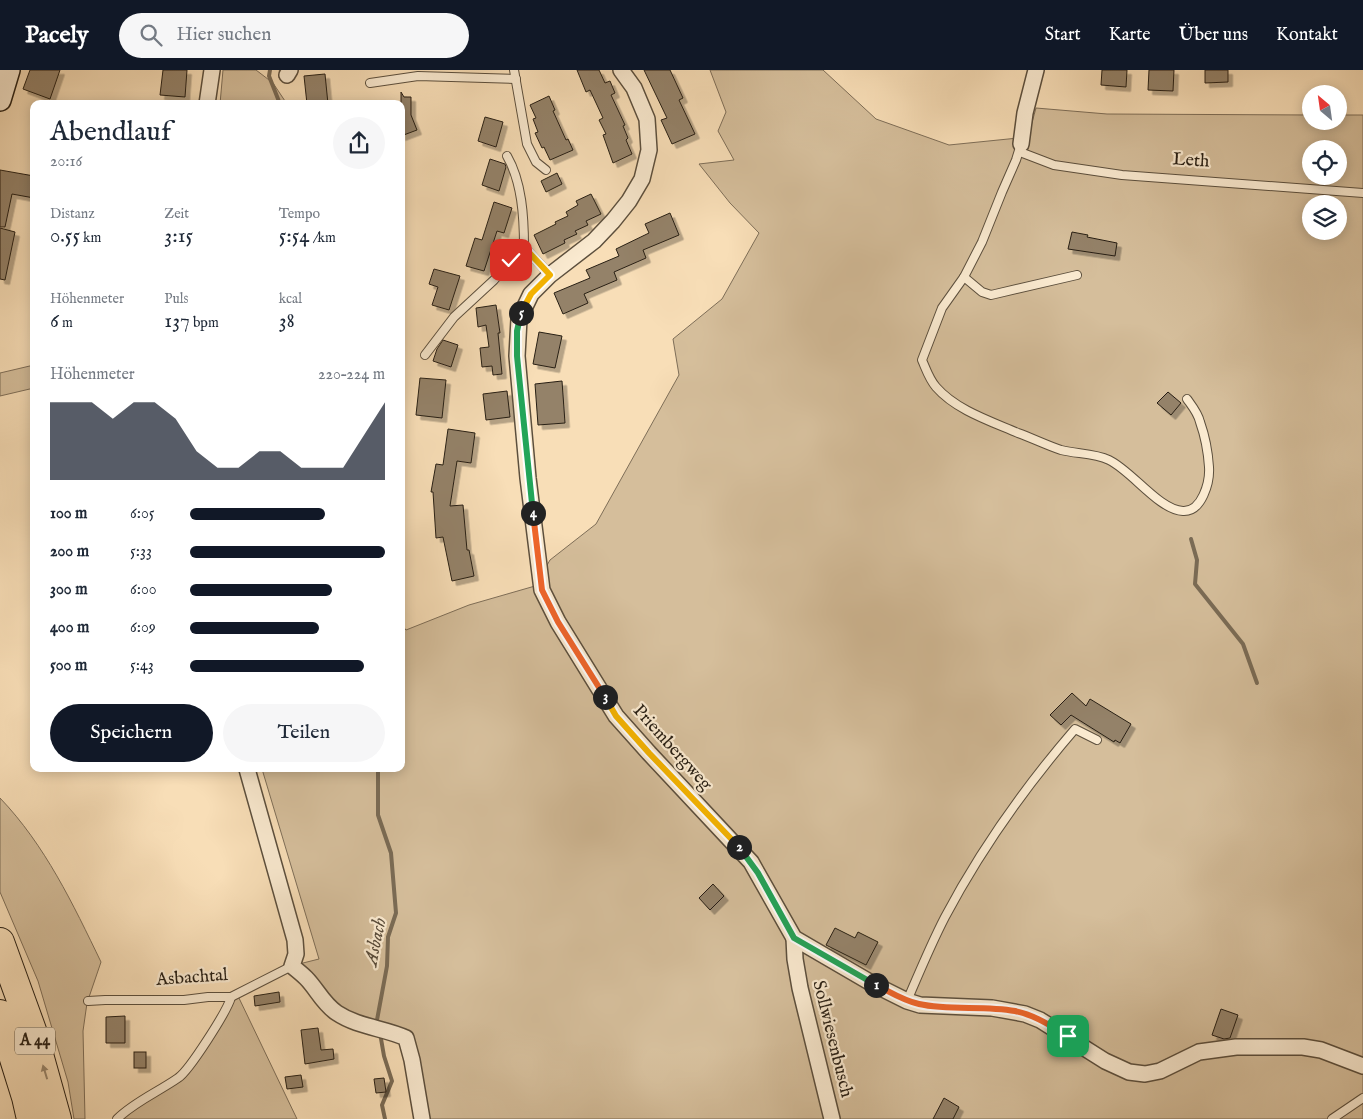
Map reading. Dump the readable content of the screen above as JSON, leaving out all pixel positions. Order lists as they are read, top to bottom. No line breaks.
{"streets":{"highway":["A 44"],"street":["Priembergweg","Sollwiesenbusch"],"lane":["Leth","Asbachtal"]},"crossings":[["Priembergweg","Sollwiesenbusch"]],"water":["Asbach"],"north":"top left","page":{"header":"Pacely","search":"Hier suchen","nav":["Start","Karte","Über uns","Kontakt"],"heading":["Abendlauf","20:16"],"stats":[["Distanz","0.55 km"],["Zeit","3:15"],["Tempo","5:54 /km"],["Höhenmeter","6 m"],["Puls","137 bpm"],["kcal","38"]],"pins":["5","4","3","2","1"],"chart":["Höhenmeter","220–224 m"],"list":[{"name":"100 m","note":"6:05"},{"name":"200 m","note":"5:33"},{"name":"300 m","note":"6:00"},{"name":"400 m","note":"6:09"},{"name":"500 m","note":"5:43"}],"buttons":["Speichern","Teilen"]}}
